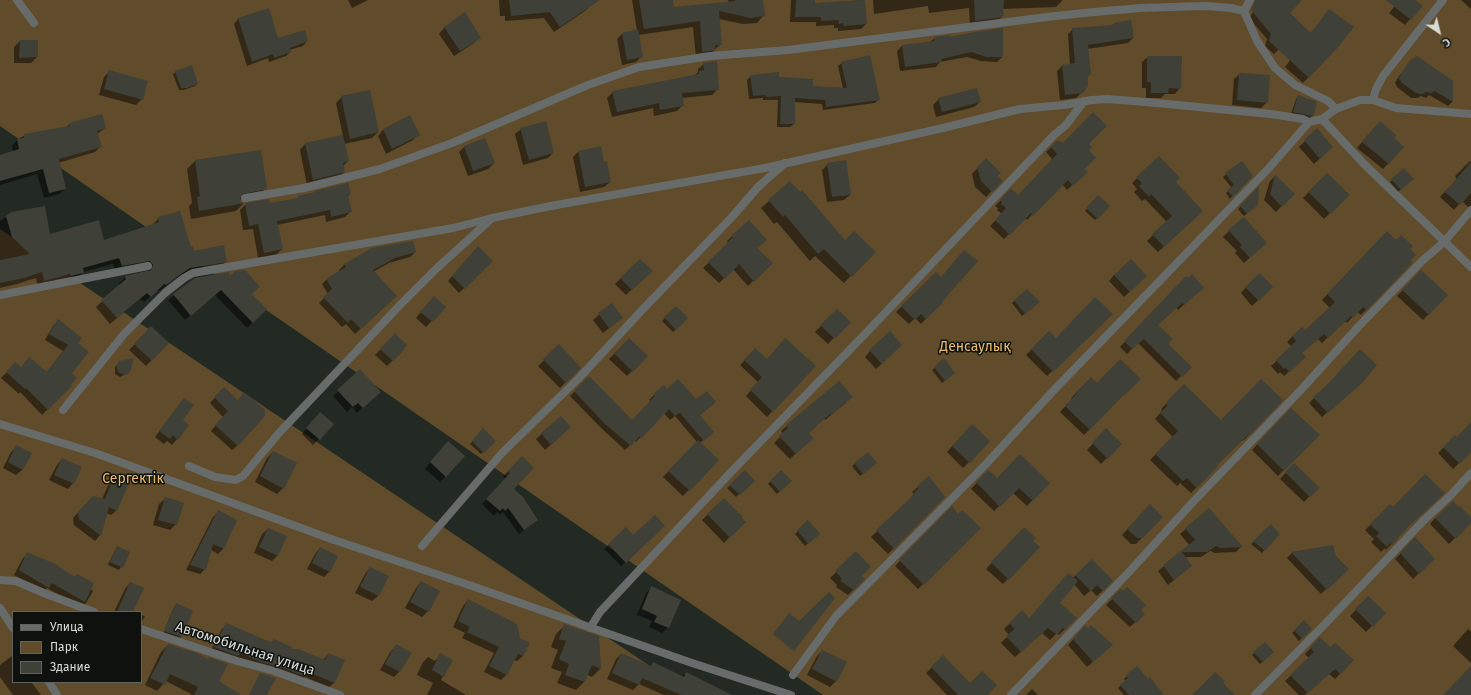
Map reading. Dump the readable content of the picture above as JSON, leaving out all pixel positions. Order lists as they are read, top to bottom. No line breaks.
{"streets":{"street":["Автомобильная улица"]},"parks":["Денсаулық","Сергектік"],"legend":["Улица","Парк","Здание"],"north":"bottom right"}
